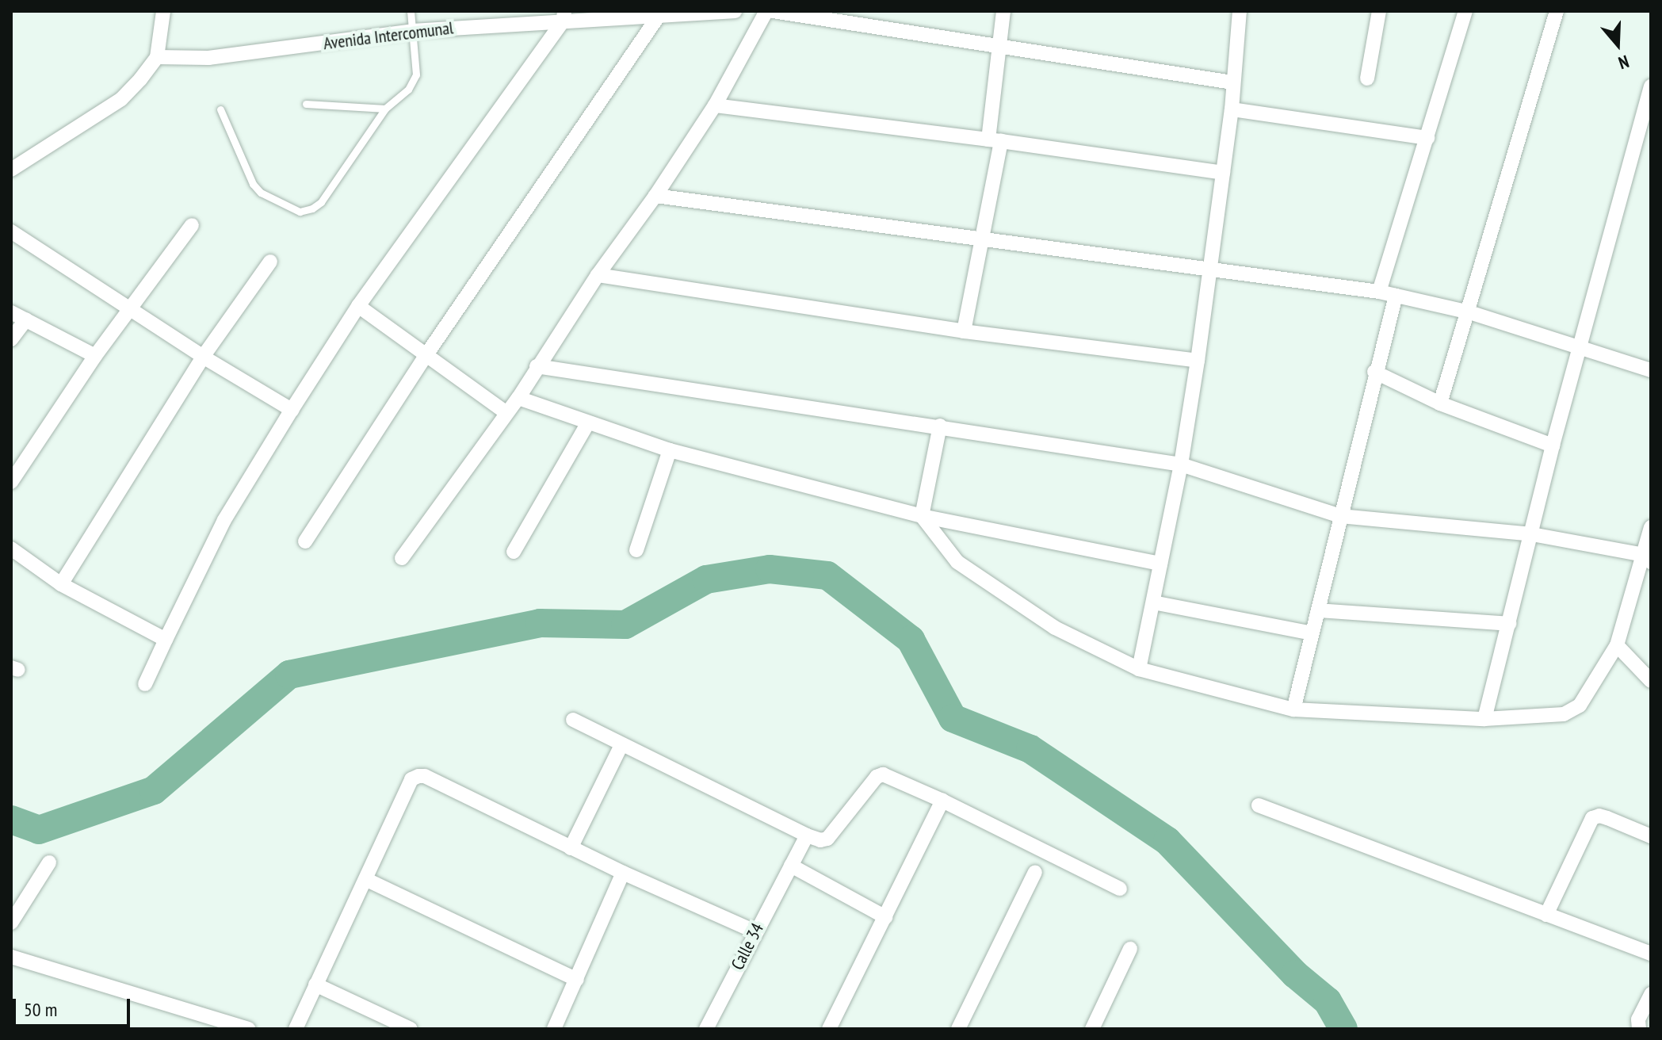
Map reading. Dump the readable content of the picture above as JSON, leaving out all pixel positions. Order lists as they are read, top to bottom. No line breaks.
{"streets":{"street":["Avenida Intercomunal","Calle 34"]},"scale_bar":"50 m","north":"bottom"}
